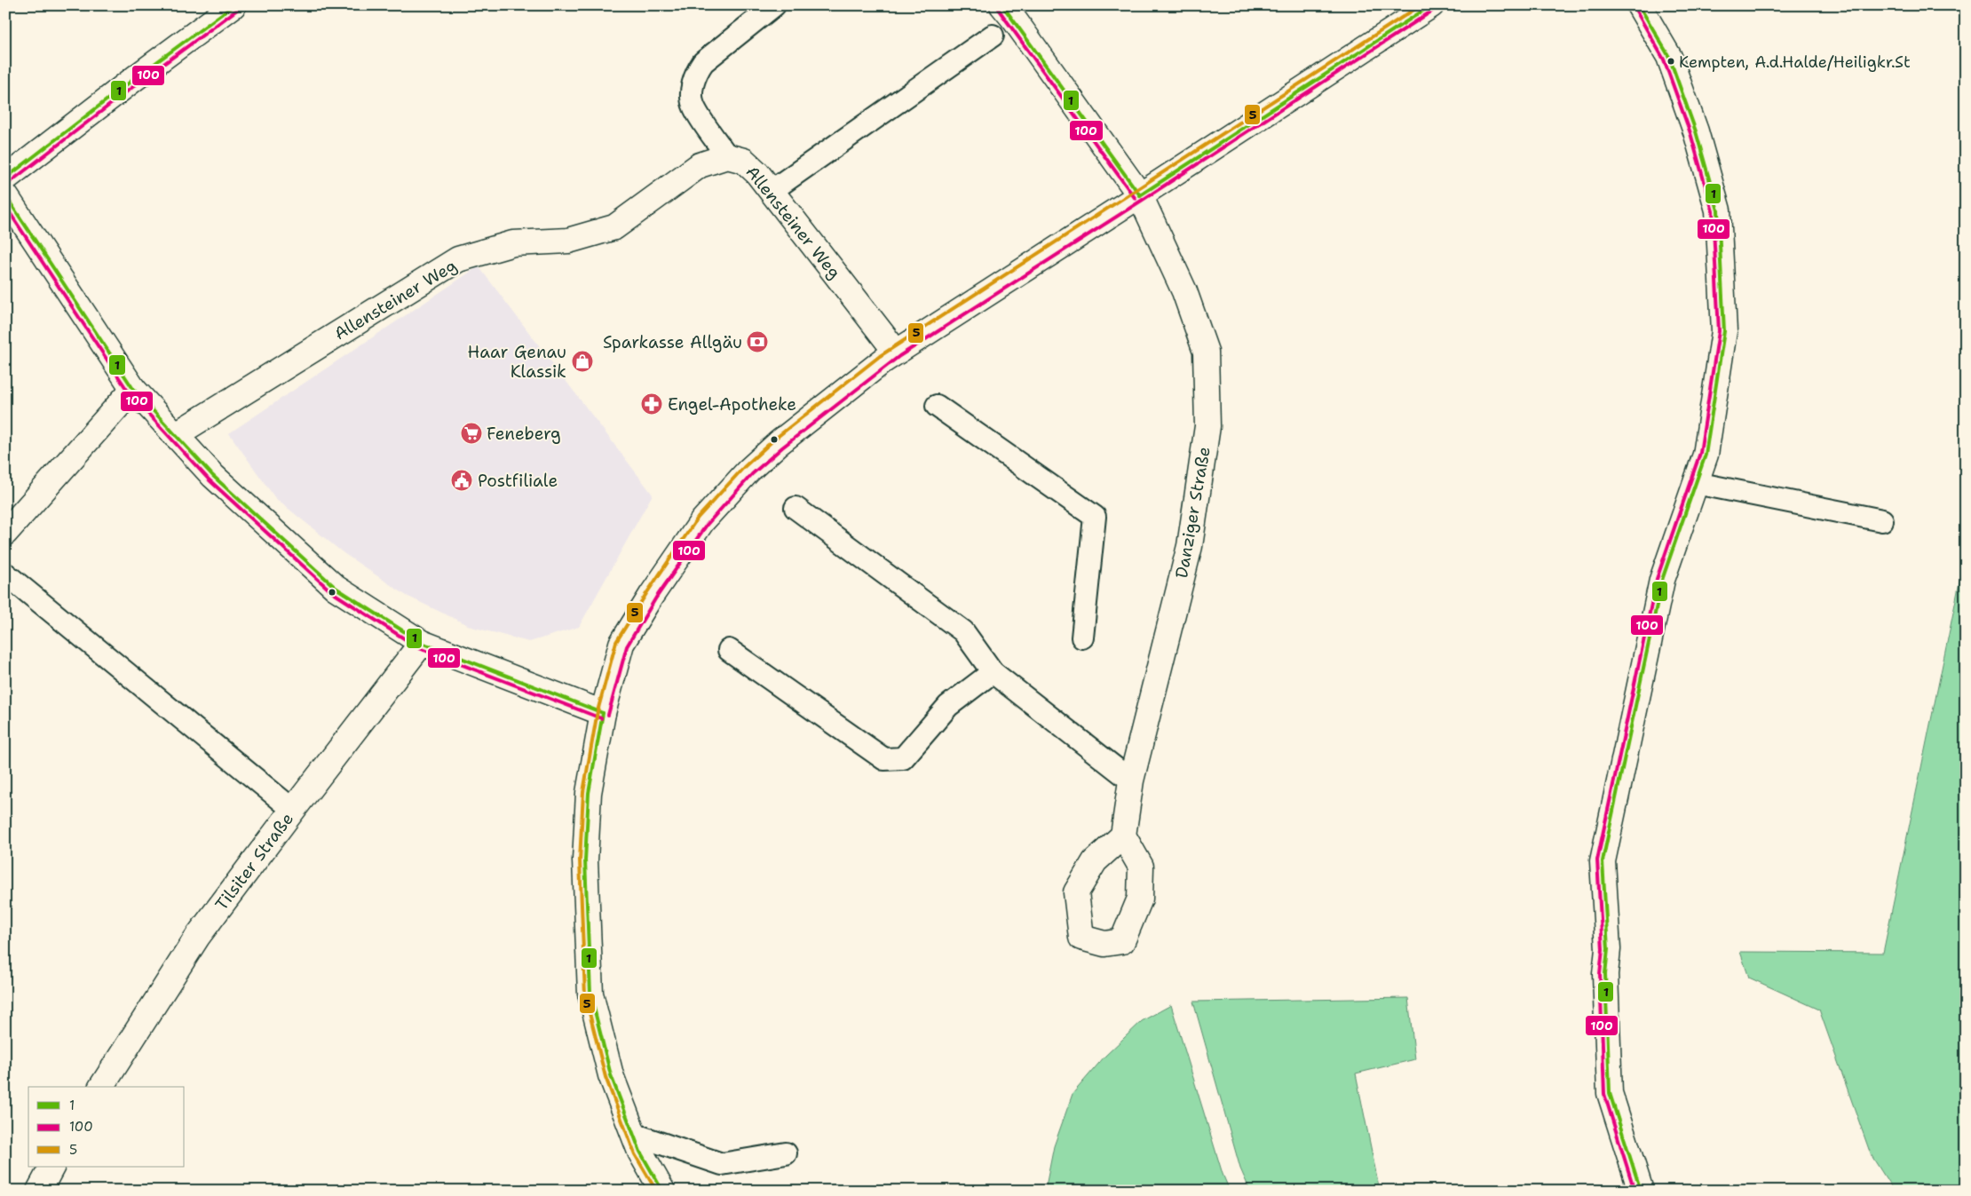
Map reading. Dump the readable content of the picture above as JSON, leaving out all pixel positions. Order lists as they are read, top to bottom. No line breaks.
{"streets":{"street":["Allensteiner Weg","Danziger Straße","Tilsiter Straße"]},"places":{"other":["Kempten, A.d.Halde/Heiligkr.St"],"bank":["Sparkasse Allgäu"],"shop":["Haar Genau Klassik"],"pharmacy":["Engel-Apotheke"],"supermarket":["Feneberg"],"public building":["Postfiliale"]},"lines":["transit line 1","transit line 5","transit line 100"],"legend":["1","100","5"]}
